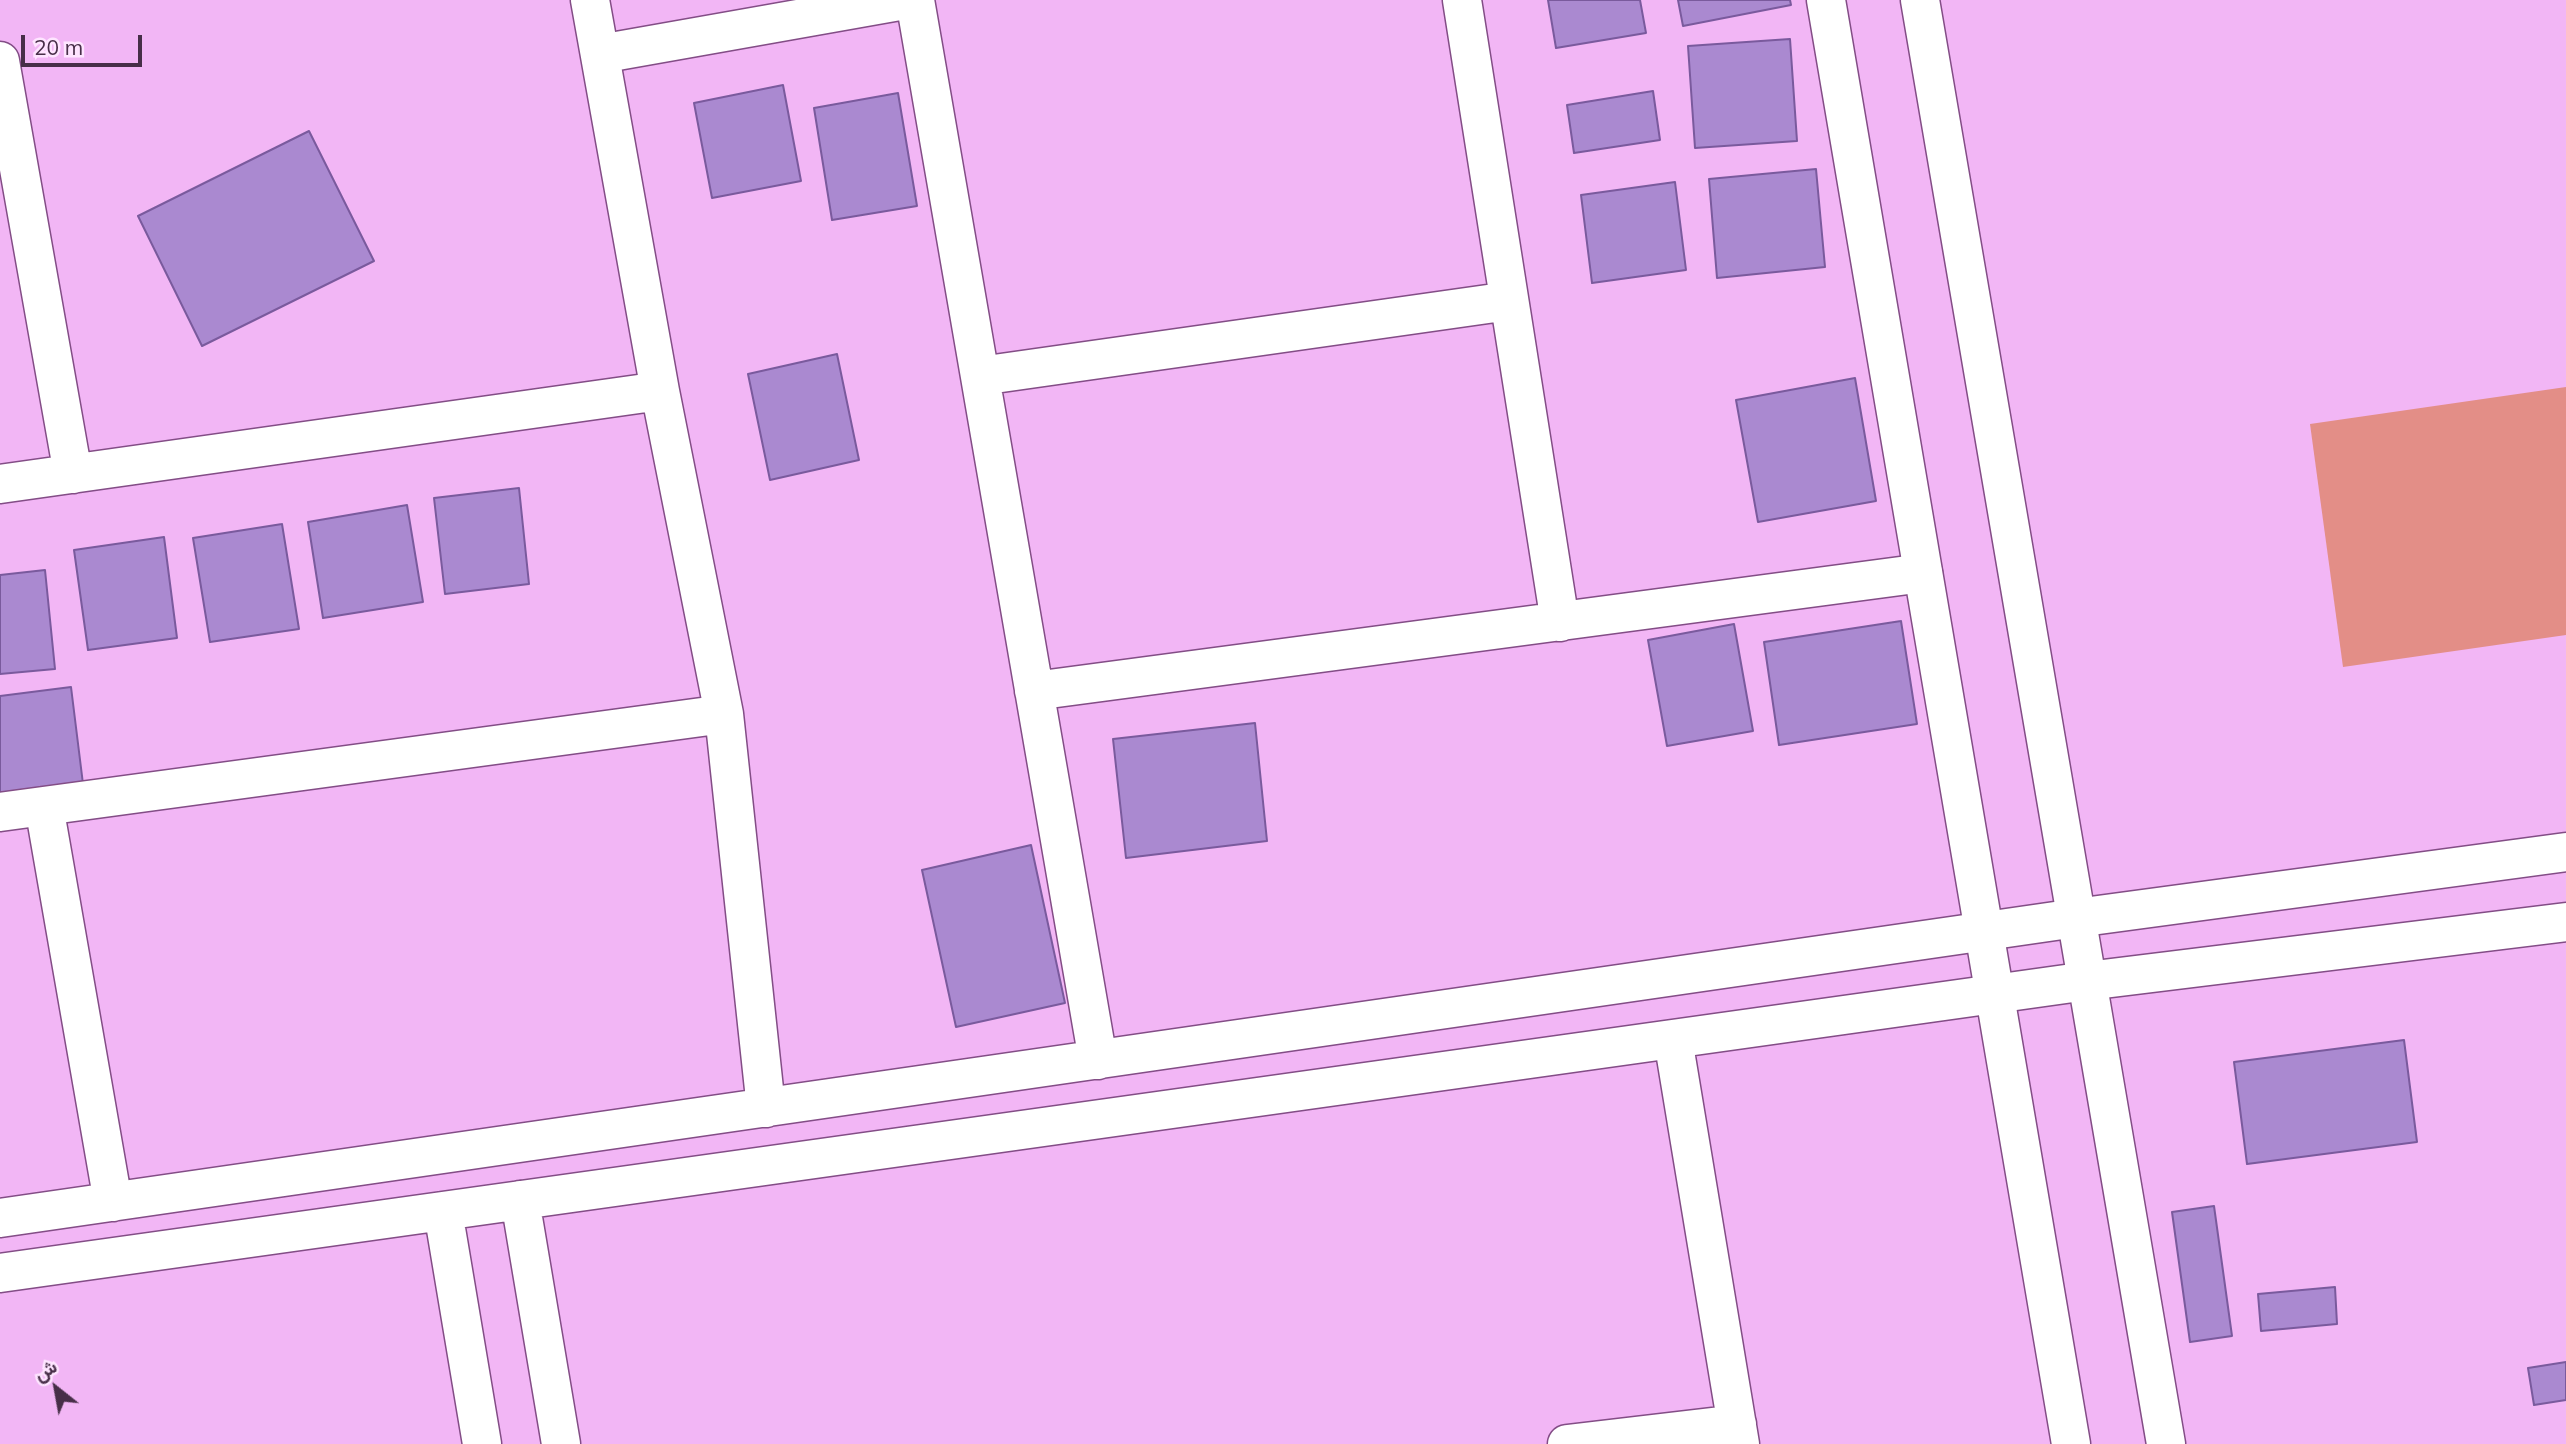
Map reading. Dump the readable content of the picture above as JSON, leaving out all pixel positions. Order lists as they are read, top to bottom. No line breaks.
{"scale_bar":"20 m","north":"top left"}
